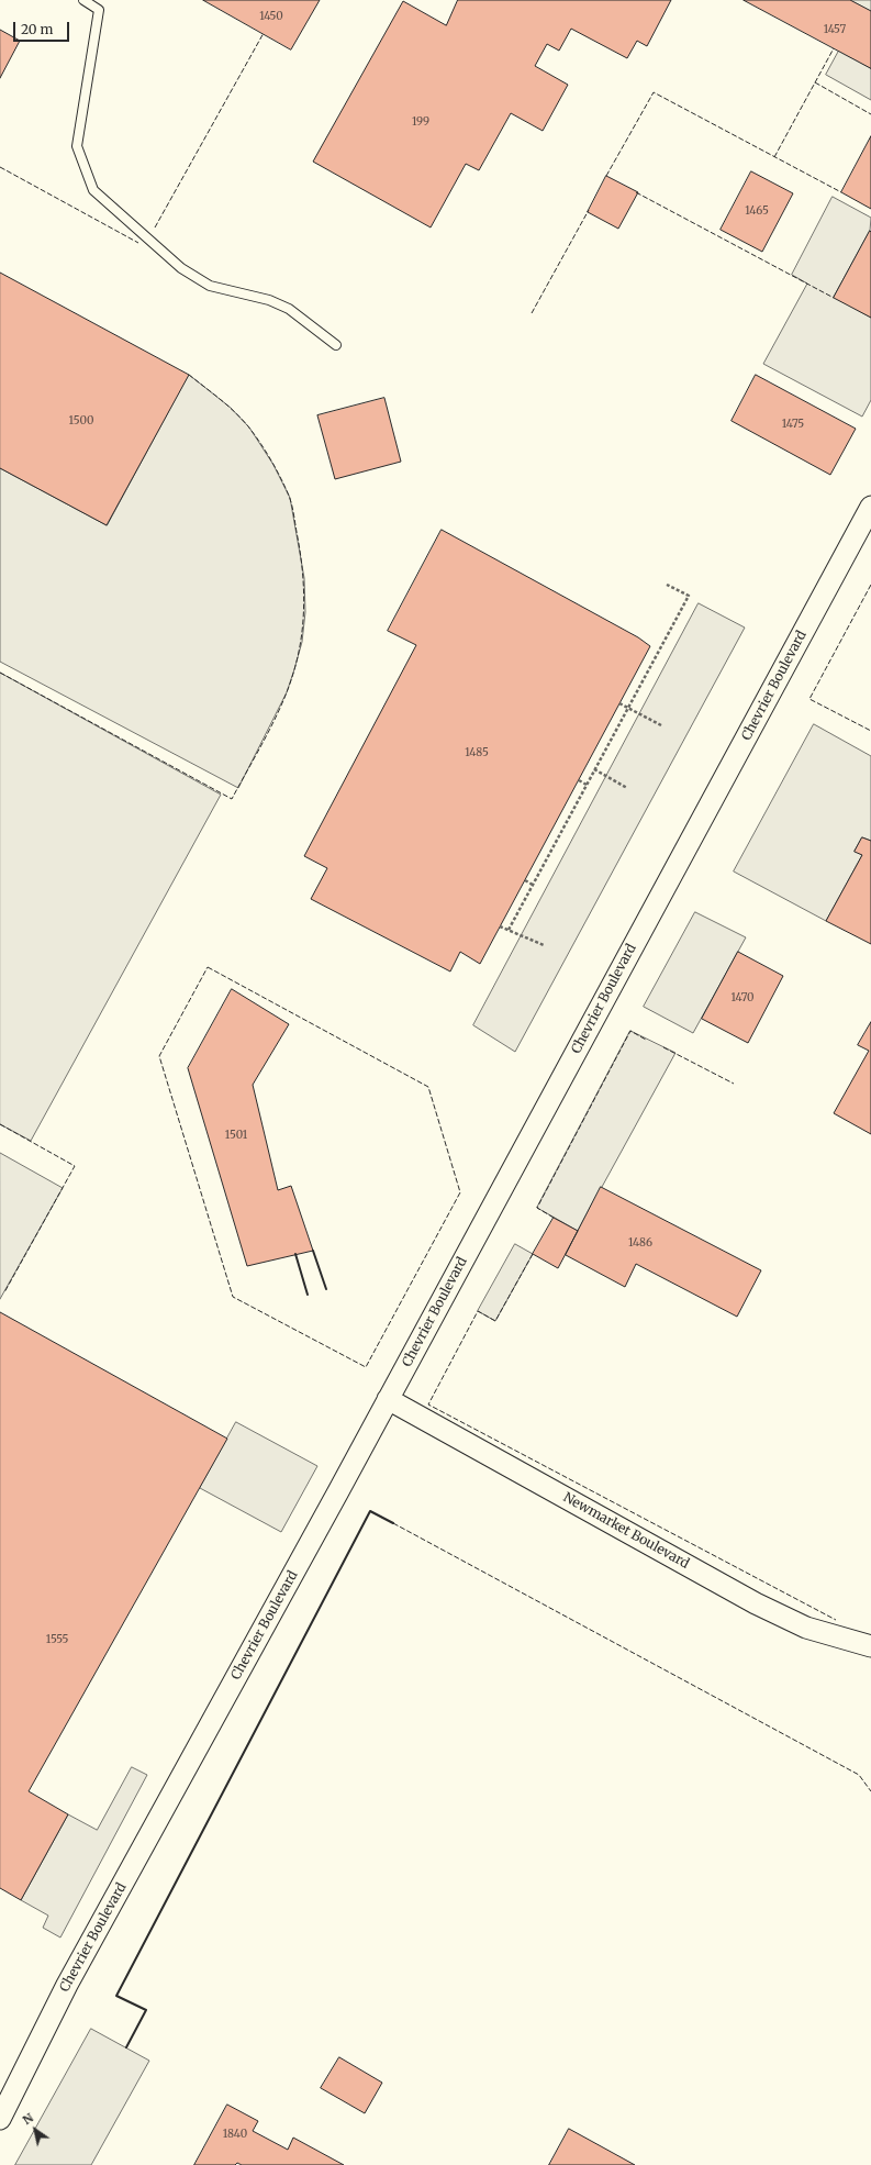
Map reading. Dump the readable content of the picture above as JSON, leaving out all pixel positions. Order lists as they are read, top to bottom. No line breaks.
{"streets":{"street":["Chevrier Boulevard","Newmarket Boulevard"]},"crossings":[["Chevrier Boulevard","Newmarket Boulevard"]],"house_numbers":["1450","1457","199","1465","1500","1475","1485","1470","1501","1486","1555","1840"],"scale_bar":"20 m","north":"top left"}
